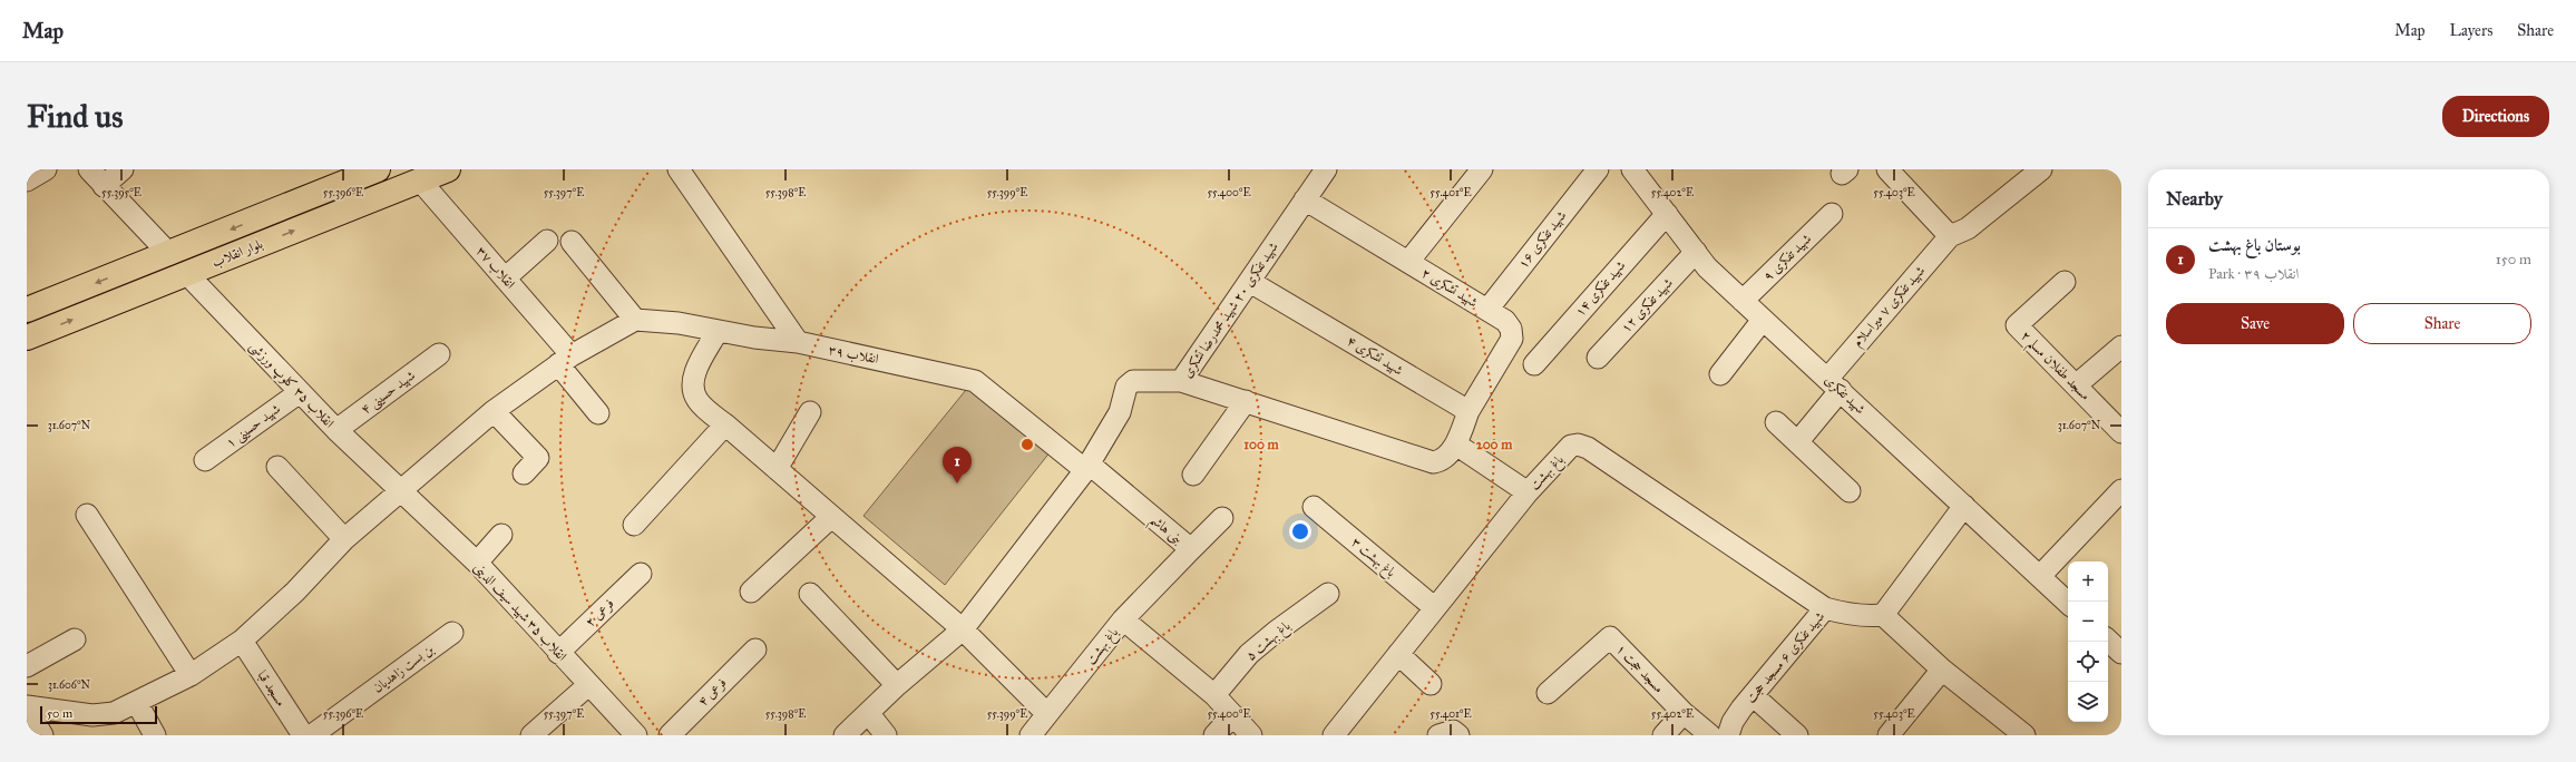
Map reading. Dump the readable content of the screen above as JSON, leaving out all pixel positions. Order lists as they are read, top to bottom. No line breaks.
{"streets":{"main road":["بلوار انقلاب"],"street":["شهید تفکری ۱۶","شهید تفکری ۹","انقلاب ۳۷","شهید تشکری ۲","شهید تفکری ۱۴","شهید تفکری ۱۲","شهید تفکری ۷ میراسلام","شهید تفکری ۲۰ شهید محمدرضا تشکری","انقلاب ۳۹","شهید تشکری ۴","مسجد طفلان مسلم ۲","انقلاب ۳۵ کلوپ ورزشی","شهید حسینی ۴","شهید تفکری","شهید حسینی ۱","باغ بهشت","بنی هاشم","باغ بهشت ۳","انقلاب ۳۵ شهید سیف الدینی","فرعی ۲","باغ بهشت ۵","شهید تفکری ۶ مسجد حجت","بن بست زاهدیان","مسجد حجت ۱","مسجد قبا","فرعی ۴"]},"crossings":[["شهید تفکری ۱۶","شهید تشکری ۲"],["بلوار انقلاب","انقلاب ۳۷"],["بلوار انقلاب","انقلاب ۳۵ کلوپ ورزشی"],["شهید تفکری ۹","شهید تفکری"],["شهید تشکری ۲","شهید تفکری ۲۰ شهید محمدرضا تشکری"],["شهید تشکری ۲","شهید تشکری ۴"],["شهید تفکری ۱۴","شهید تفکری"],["شهید تفکری ۱۲","شهید تفکری"],["شهید تفکری ۷ میراسلام","شهید تفکری"],["شهید تفکری ۲۰ شهید محمدرضا تشکری","انقلاب ۳۹"],["شهید تفکری ۲۰ شهید محمدرضا تشکری","شهید تشکری ۴"],["شهید تفکری ۲۰ شهید محمدرضا تشکری","بنی هاشم"],["انقلاب ۳۹","بنی هاشم"],["انقلاب ۳۵ کلوپ ورزشی","شهید حسینی ۴"],["انقلاب ۳۵ کلوپ ورزشی","شهید حسینی ۱"],["انقلاب ۳۵ کلوپ ورزشی","انقلاب ۳۵ شهید سیف الدینی"],["باغ بهشت","بنی هاشم"],["باغ بهشت","باغ بهشت ۳"],["باغ بهشت","باغ بهشت ۵"],["باغ بهشت","شهید تفکری ۶ مسجد حجت"],["انقلاب ۳۵ شهید سیف الدینی","فرعی ۲"]],"scale_bar":"50 m","page":{"header":"Map","nav":["Map","Layers","Share"],"buttons":["Directions",["Save","Share"]],"title":"Find us","heading":"Nearby","list":[{"mark":"1","name":"بوستان باغ بهشت","note":"Park · انقلاب ۳۹","value":"150 m"}],"pins":"1","map_buttons":["+","−"],"scale":"50 m"},"coordinates":["55.395°E","55.396°E","55.397°E","55.398°E","55.399°E","55.400°E","55.401°E","55.402°E","55.403°E","31.607°N","31.606°N"],"rings":["100 m","200 m"]}
